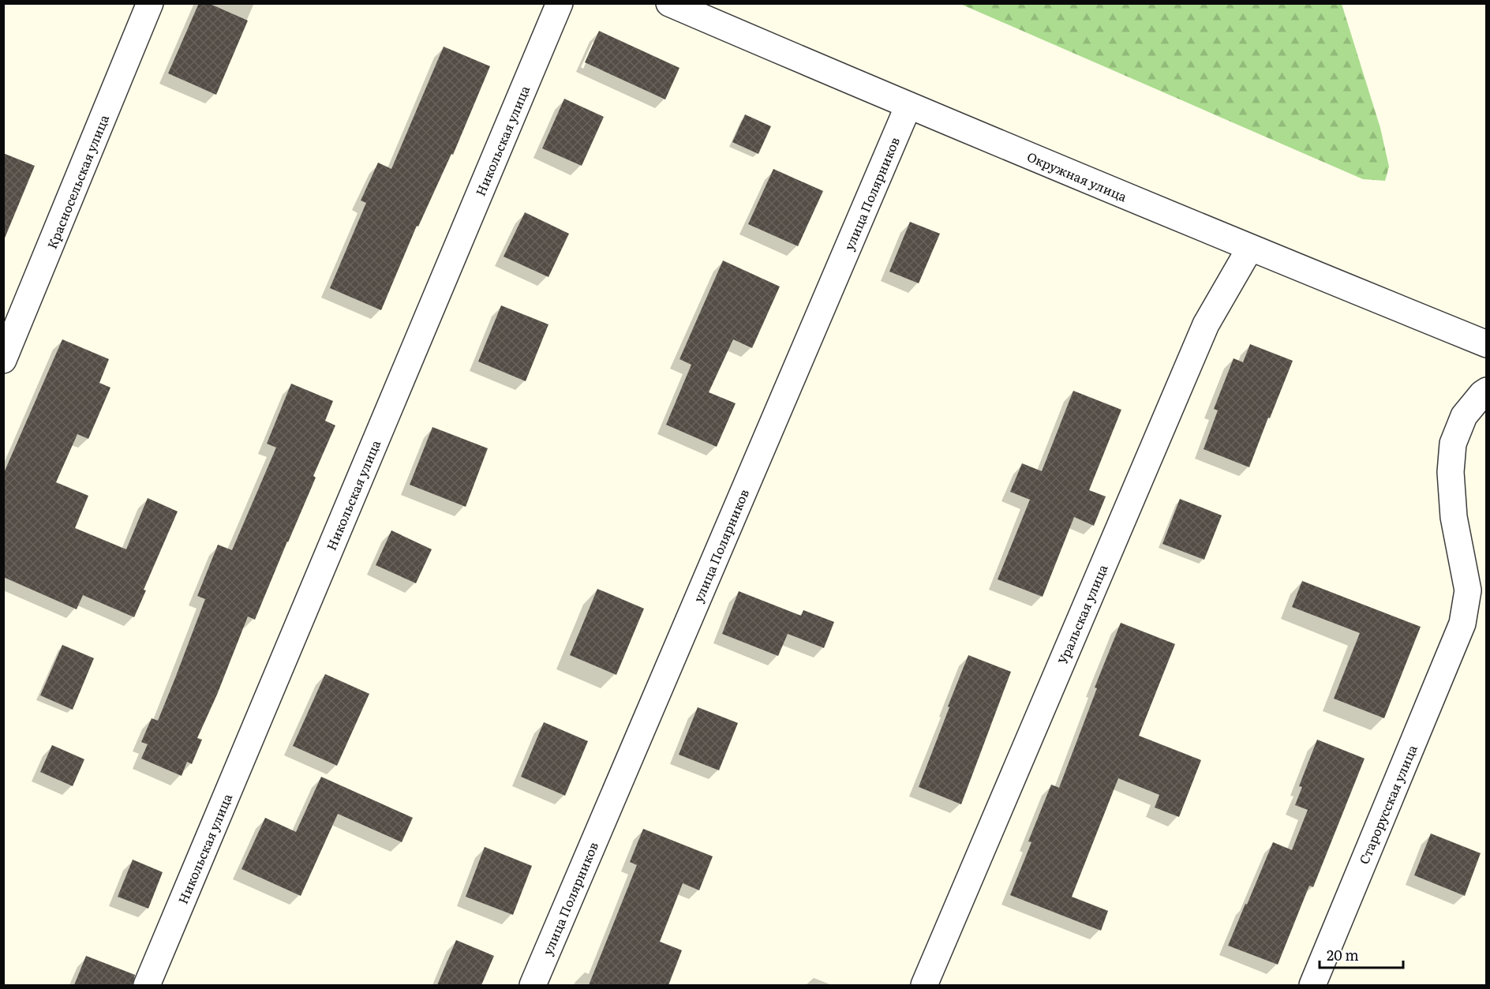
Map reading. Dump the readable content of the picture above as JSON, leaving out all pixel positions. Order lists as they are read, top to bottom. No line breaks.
{"streets":{"street":["Никольская улица","Окружная улица","Красносельская улица","улица Полярников","Уральская улица","Старорусская улица"]},"crossings":[["Окружная улица","улица Полярников"],["Окружная улица","Уральская улица"]],"scale_bar":"20 m"}
